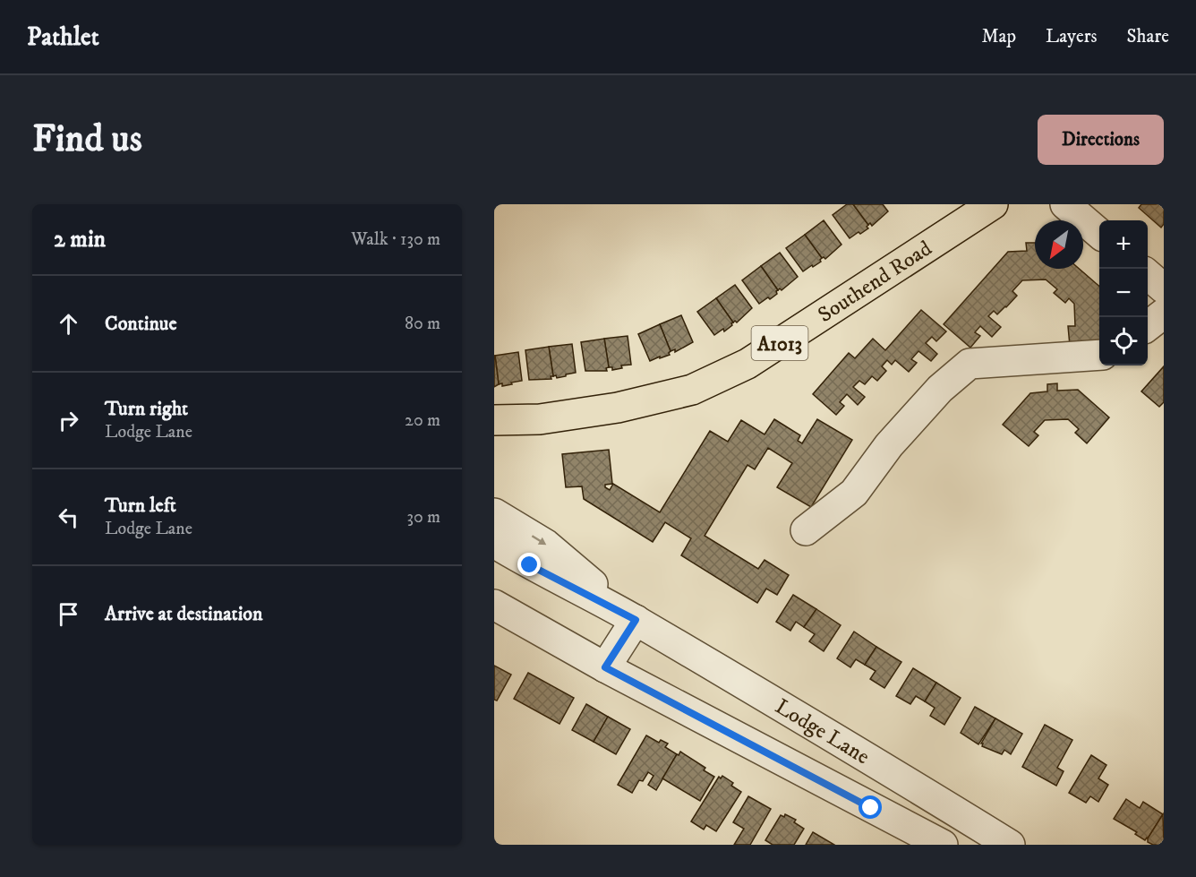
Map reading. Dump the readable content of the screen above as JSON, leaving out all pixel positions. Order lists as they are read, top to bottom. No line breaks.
{"streets":{"main road":["Southend Road","A1013"],"street":["Lodge Lane"]},"north":"bottom left","page":{"header":"Pathlet","nav":["Map","Layers","Share"],"buttons":"Directions","title":"Find us","heading":["2 min","Walk · 130 m"],"map_buttons":["+","−"],"list":[["Continue","80 m"],["Turn right","Lodge Lane","20 m"],["Turn left","Lodge Lane","30 m"],"Arrive at destination"]}}
